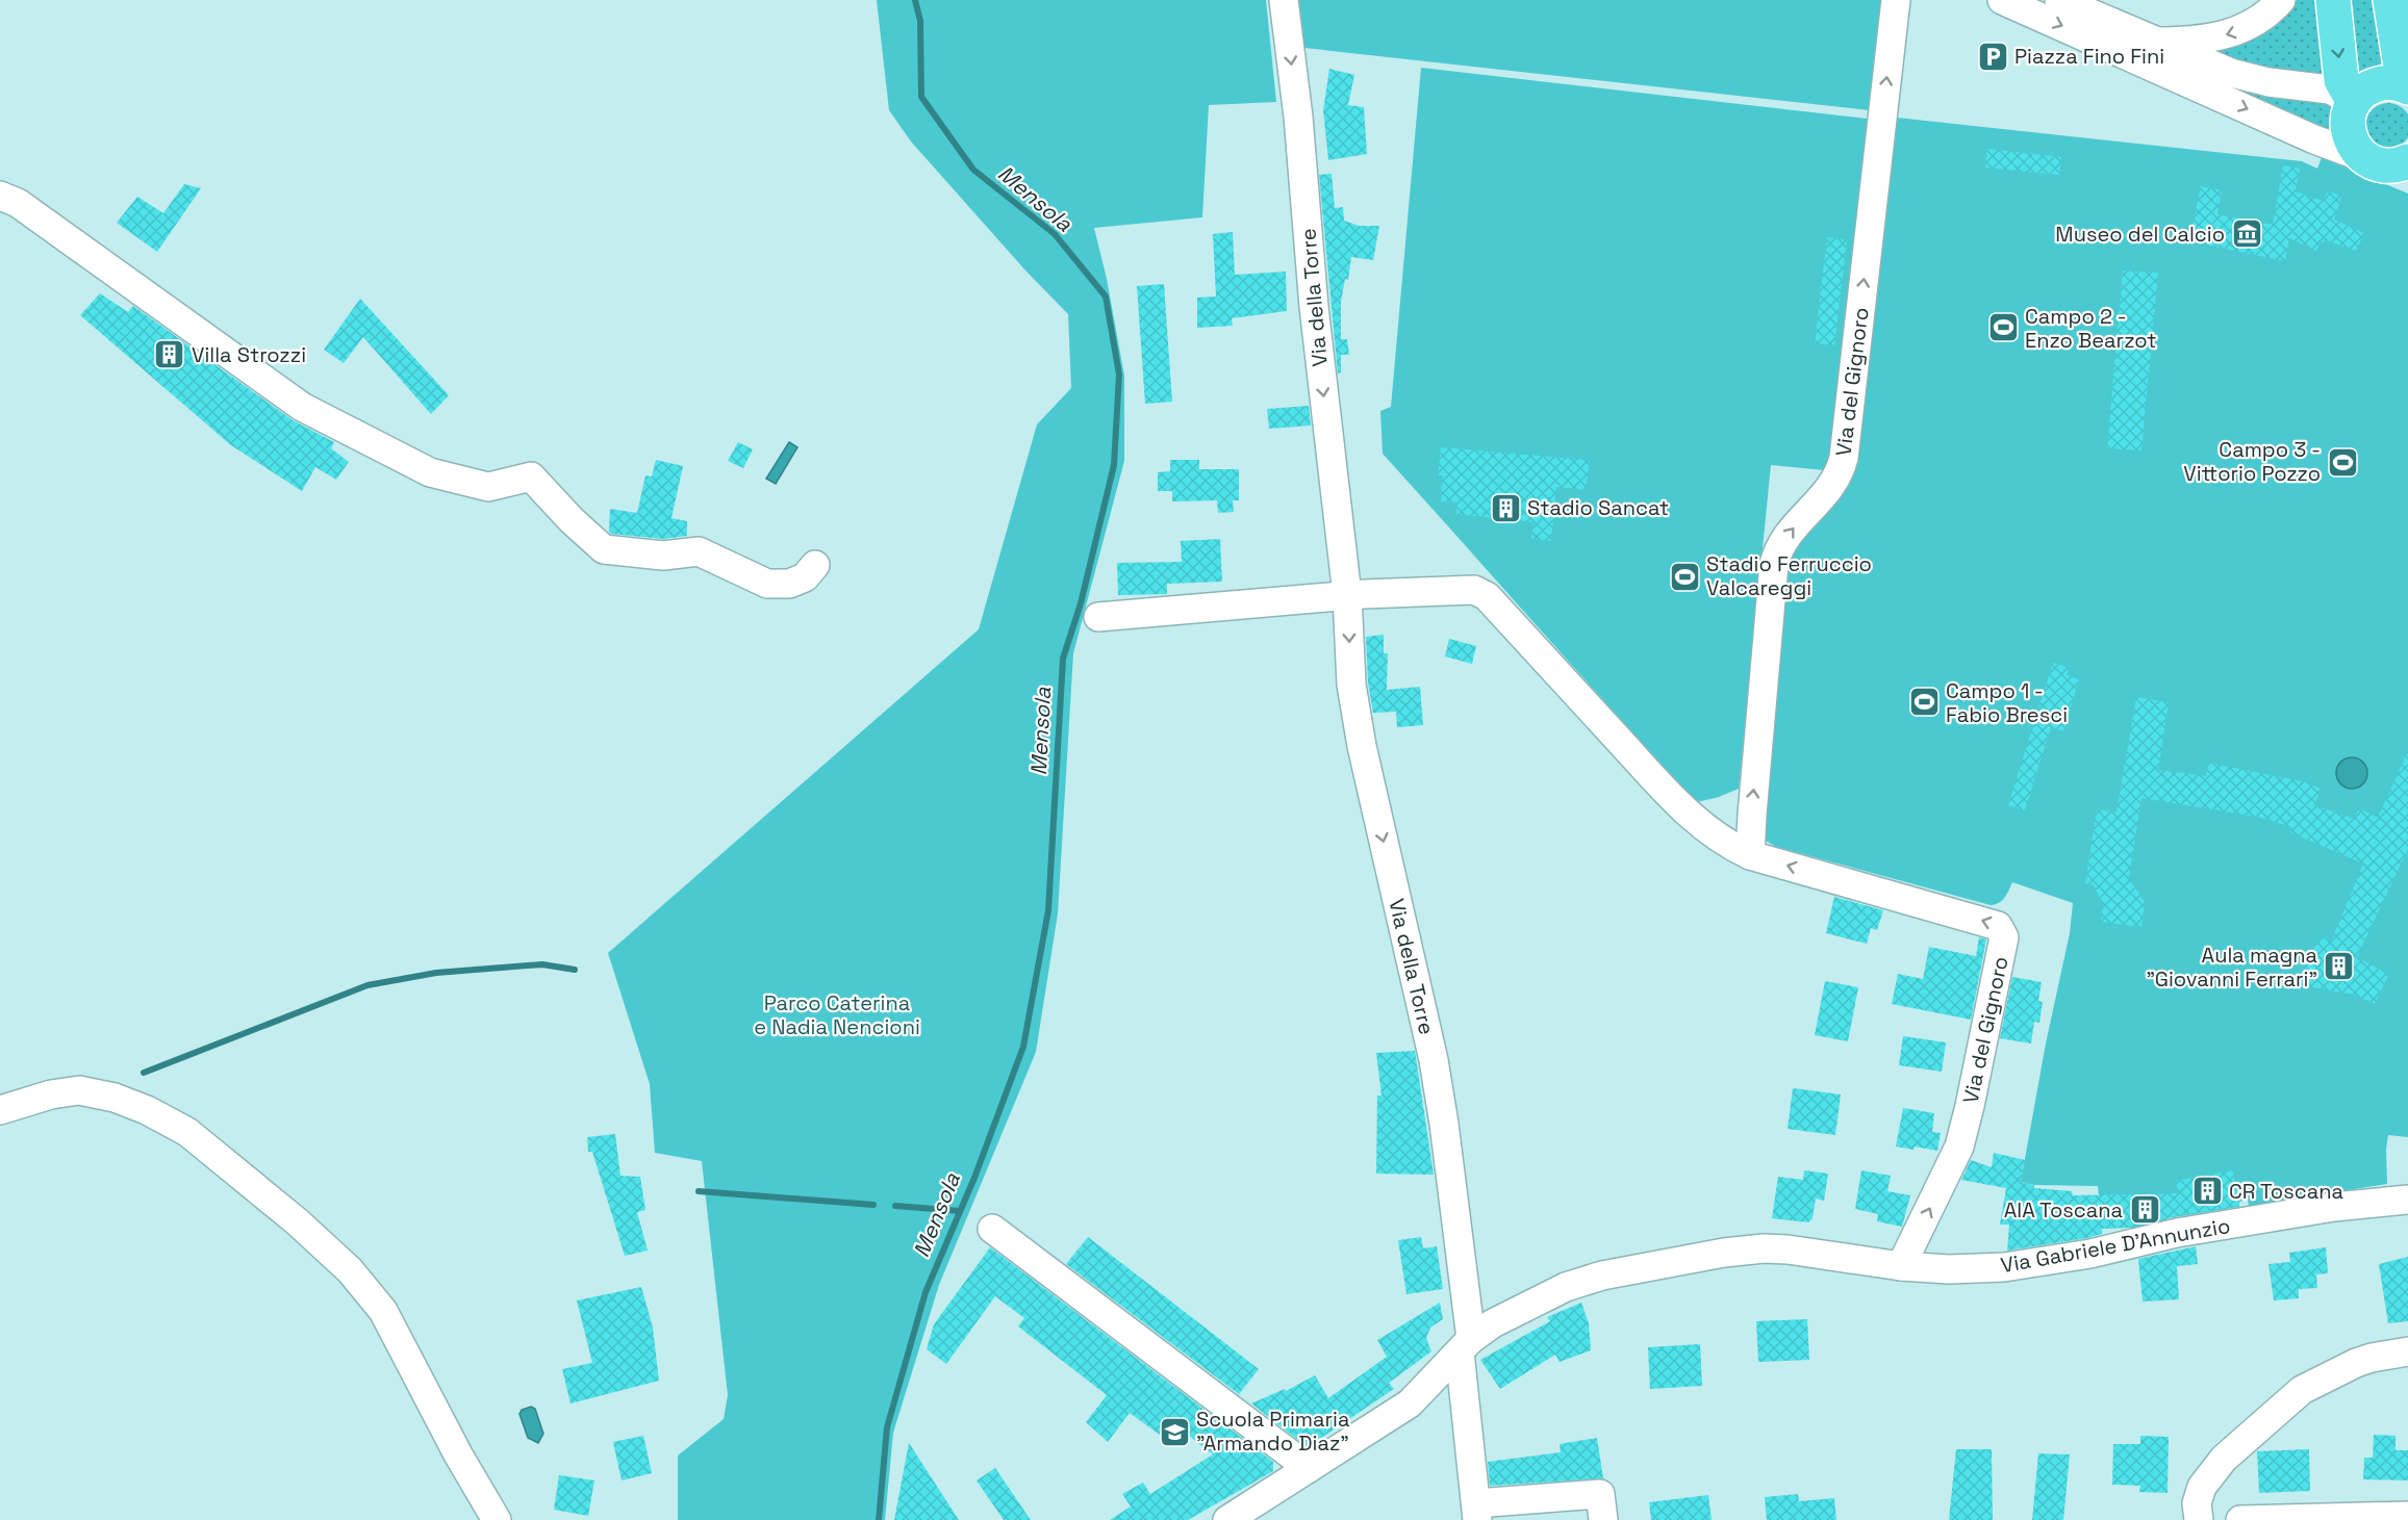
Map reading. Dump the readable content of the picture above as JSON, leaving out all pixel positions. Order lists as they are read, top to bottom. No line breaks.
{"streets":{"street":["Via della Torre","Via del Gignoro","Via Gabriele D'Annunzio"]},"crossings":[["Via della Torre","Via del Gignoro"],["Via della Torre","Via Gabriele D'Annunzio"],["Via del Gignoro","Via Gabriele D'Annunzio"]],"one_way":["Via della Torre","Via del Gignoro"],"water":["Mensola"],"parks":["Parco Caterina e Nadia Nencioni"],"places":{"parking":["Piazza Fino Fini"],"museum":["Museo del Calcio"],"sports":["Campo 2 - Enzo Bearzot","Campo 3 - Vittorio Pozzo","Stadio Ferruccio Valcareggi","Campo 1 - Fabio Bresci"],"building":["Villa Strozzi","Stadio Sancat","Aula magna \"Giovanni Ferrari\"","CR Toscana","AIA Toscana"],"school or university":["Scuola Primaria \"Armando Diaz\""]}}
